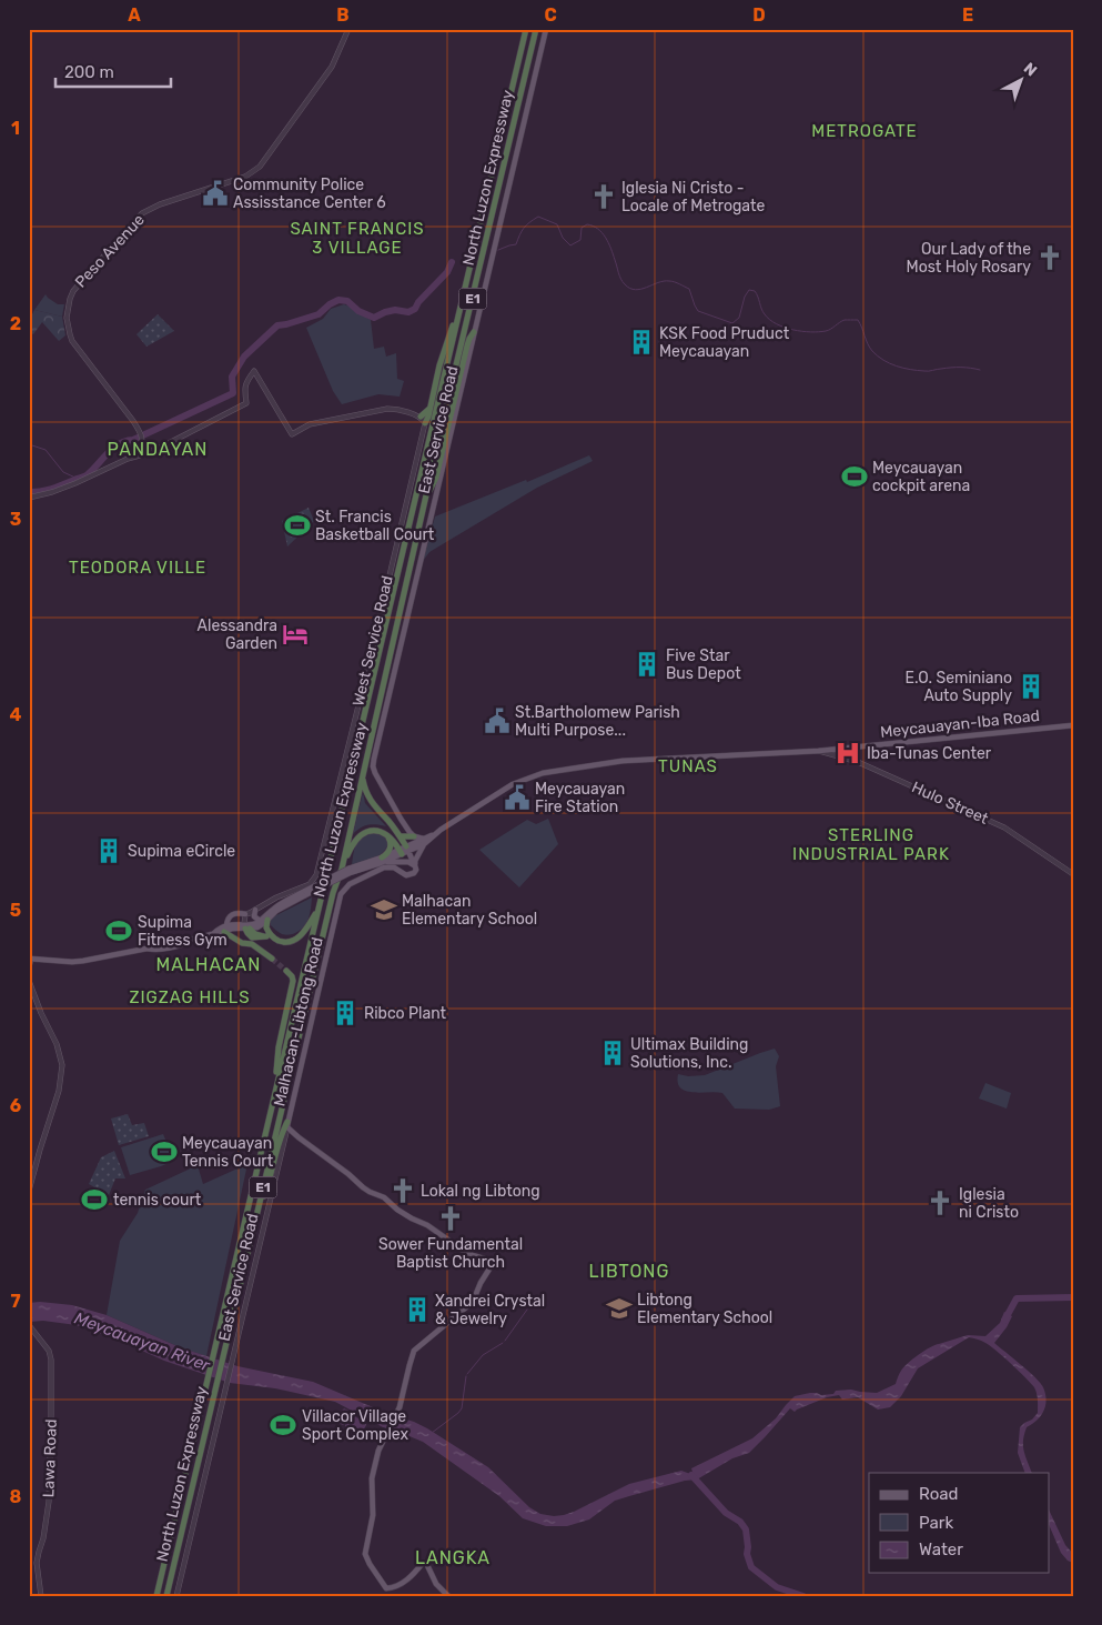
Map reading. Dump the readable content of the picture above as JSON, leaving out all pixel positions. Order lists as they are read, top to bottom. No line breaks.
{"streets":{"highway":["North Luzon Expressway","E1"],"main road":["East Service Road","Meycauayan-Iba Road","Malhacan-Libtong Road"],"street":["Peso Avenue","West Service Road","Hulo Street","Lawa Road"]},"crossings":[["East Service Road","Meycauayan-Iba Road"],["East Service Road","Malhacan-Libtong Road"],["Meycauayan-Iba Road","Hulo Street"]],"districts":["METROGATE","SAINT FRANCIS 3 VILLAGE","PANDAYAN","TEODORA VILLE","TUNAS","STERLING INDUSTRIAL PARK","MALHACAN","ZIGZAG HILLS","LIBTONG","LANGKA"],"water":["Meycauayan River"],"places":{"public building":["Community Police Assisstance Center 6","St.Bartholomew Parish Multi Purpose...","Meycauayan Fire Station"],"church":["Iglesia Ni Cristo - Locale of Metrogate","Our Lady of the Most Holy Rosary","Lokal ng Libtong","Iglesia ni Cristo","Sower Fundamental Baptist Church"],"building":["KSK Food Pruduct Meycauayan","Five Star Bus Depot","E.O. Seminiano Auto Supply","Supima eCircle","Ribco Plant","Ultimax Building Solutions, Inc.","Xandrei Crystal & Jewelry"],"sports":["Meycauayan cockpit arena","St. Francis Basketball Court","Supima Fitness Gym","Meycauayan Tennis Court","tennis court","Villacor Village Sport Complex"],"hotel":["Alessandra Garden"],"hospital":["Iba-Tunas Center"],"school or university":["Malhacan Elementary School","Libtong Elementary School"]},"legend":["Road","Park","Water"],"scale_bar":"200 m","north":"top right","grid":{"columns":["A","B","C","D","E"],"rows":["1","2","3","4","5","6","7","8"]}}
